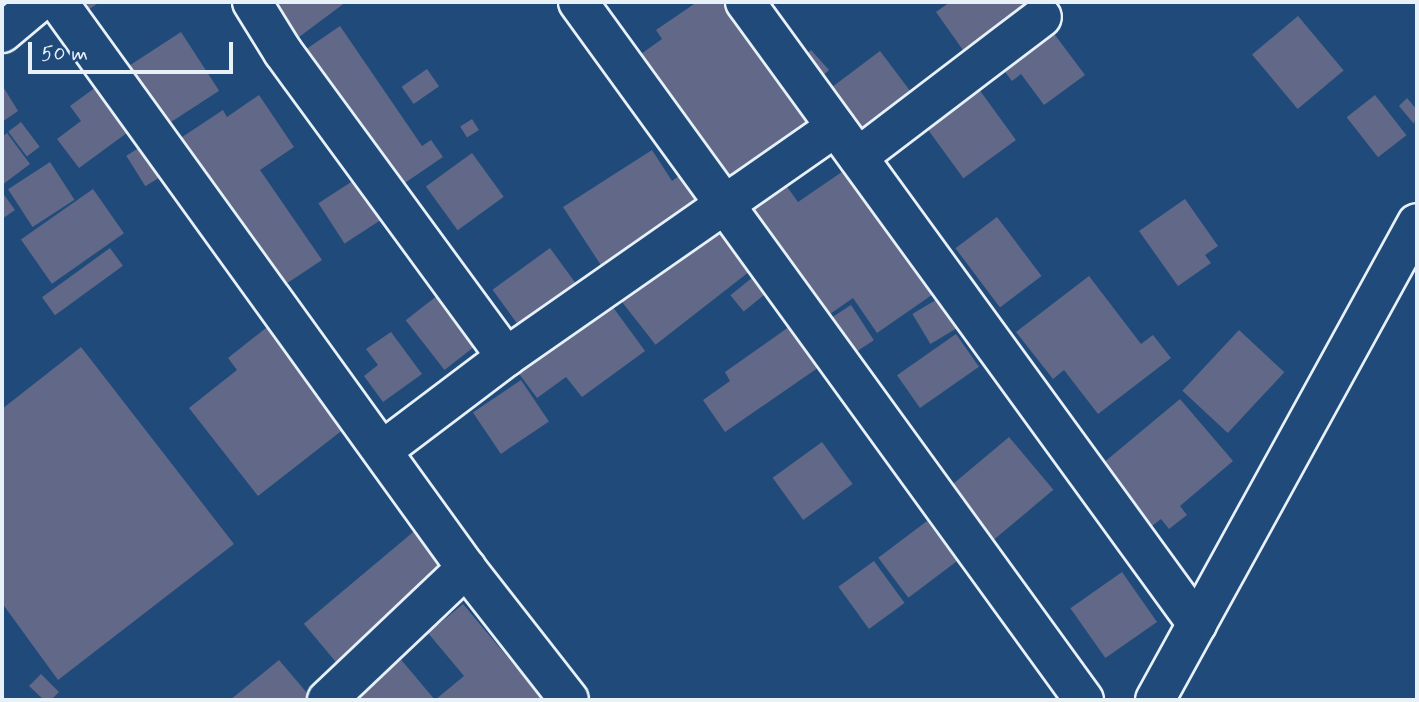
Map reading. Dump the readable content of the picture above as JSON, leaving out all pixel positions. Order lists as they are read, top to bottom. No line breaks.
{"scale_bar":"50 m"}
